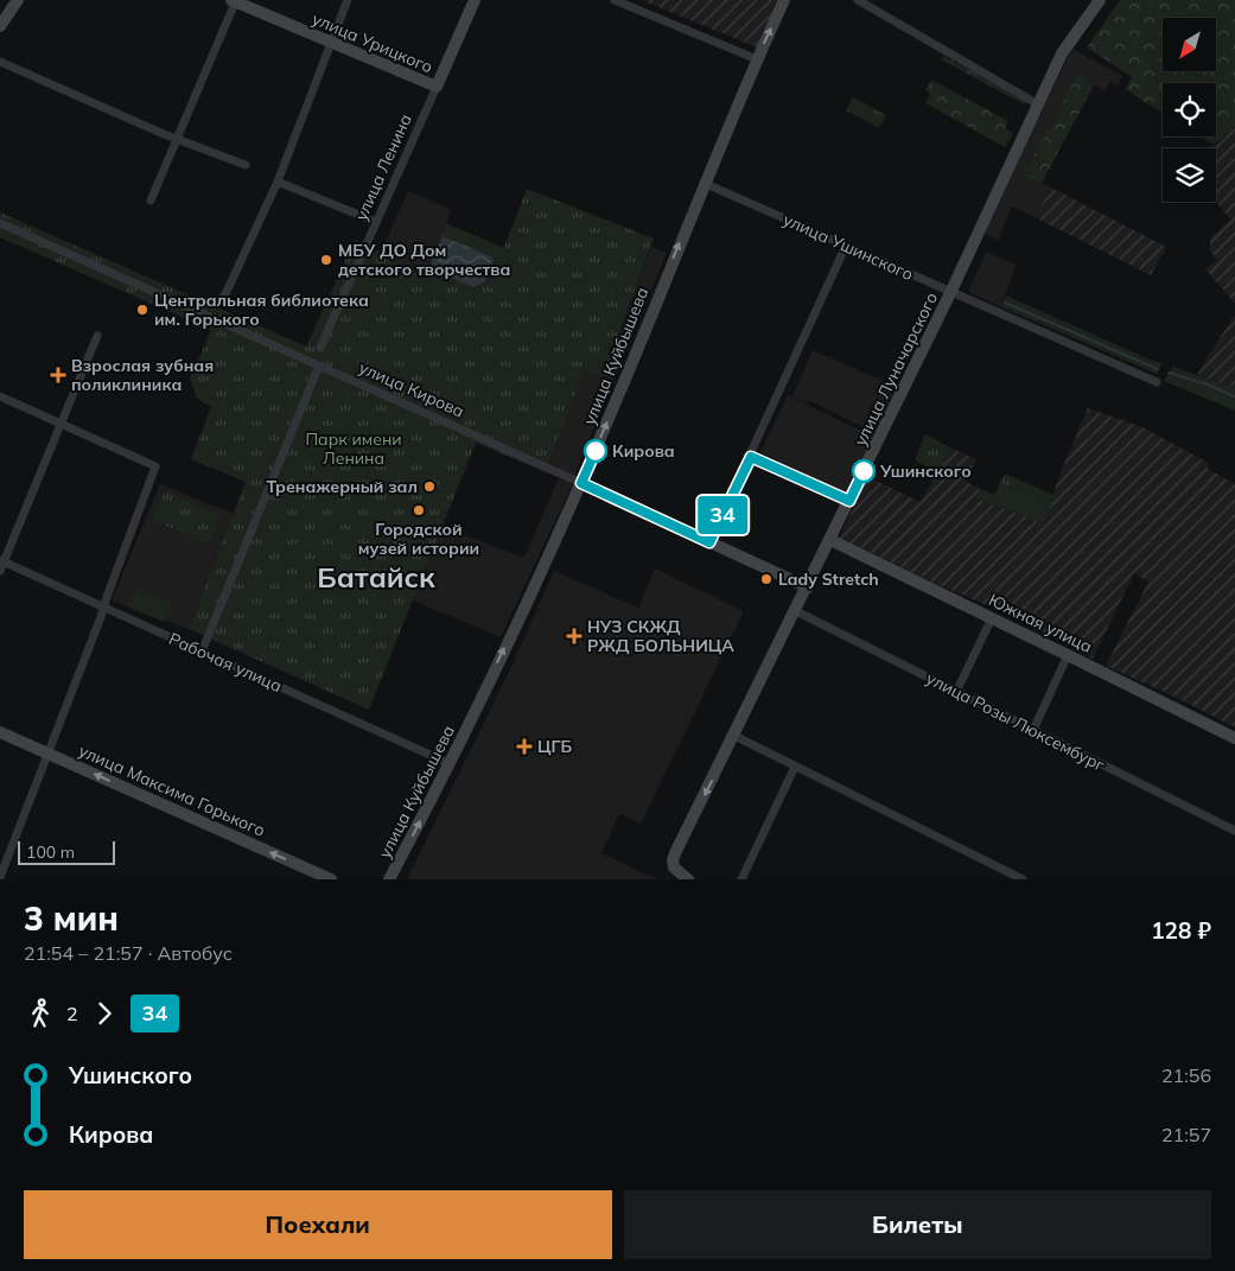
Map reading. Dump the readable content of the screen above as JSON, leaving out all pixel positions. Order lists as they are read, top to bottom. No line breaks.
{"streets":{"street":["улица Урицкого","улица Ленина","улица Ушинского","улица Куйбышева","улица Луначарского","улица Кирова","Южная улица","Рабочая улица","улица Розы Люксембург","улица Максима Горького"]},"crossings":[["улица Урицкого","улица Ленина"],["улица Ушинского","улица Куйбышева"],["улица Ушинского","улица Луначарского"],["улица Куйбышева","улица Кирова"],["улица Куйбышева","Рабочая улица"],["улица Луначарского","улица Кирова"],["улица Луначарского","Южная улица"],["улица Луначарского","улица Розы Люксембург"]],"one_way":["улица Куйбышева","улица Максима Горького"],"districts":["Батайск"],"parks":["Парк имени Ленина"],"places":{"other":["МБУ ДО Дом детского творчества","Центральная библиотека им. Горького","Кирова","Ушинского","Тренажерный зал","Городской музей истории","Lady Stretch"],"health":["Взрослая зубная поликлиника","НУЗ СКЖД РЖД БОЛЬНИЦА","ЦГБ"]},"lines":["bus line 34"],"scale_bar":"100 m","north":"bottom left","page":{"on_map":"34","scale":"100 m","heading":["3 мин","21:54 – 21:57 · Автобус","128 ₽"],"legs":["2","34"],"list":[{"name":"Ушинского","value":"21:56"},{"name":"Кирова","value":"21:57"}],"buttons":["Поехали","Билеты"]}}
